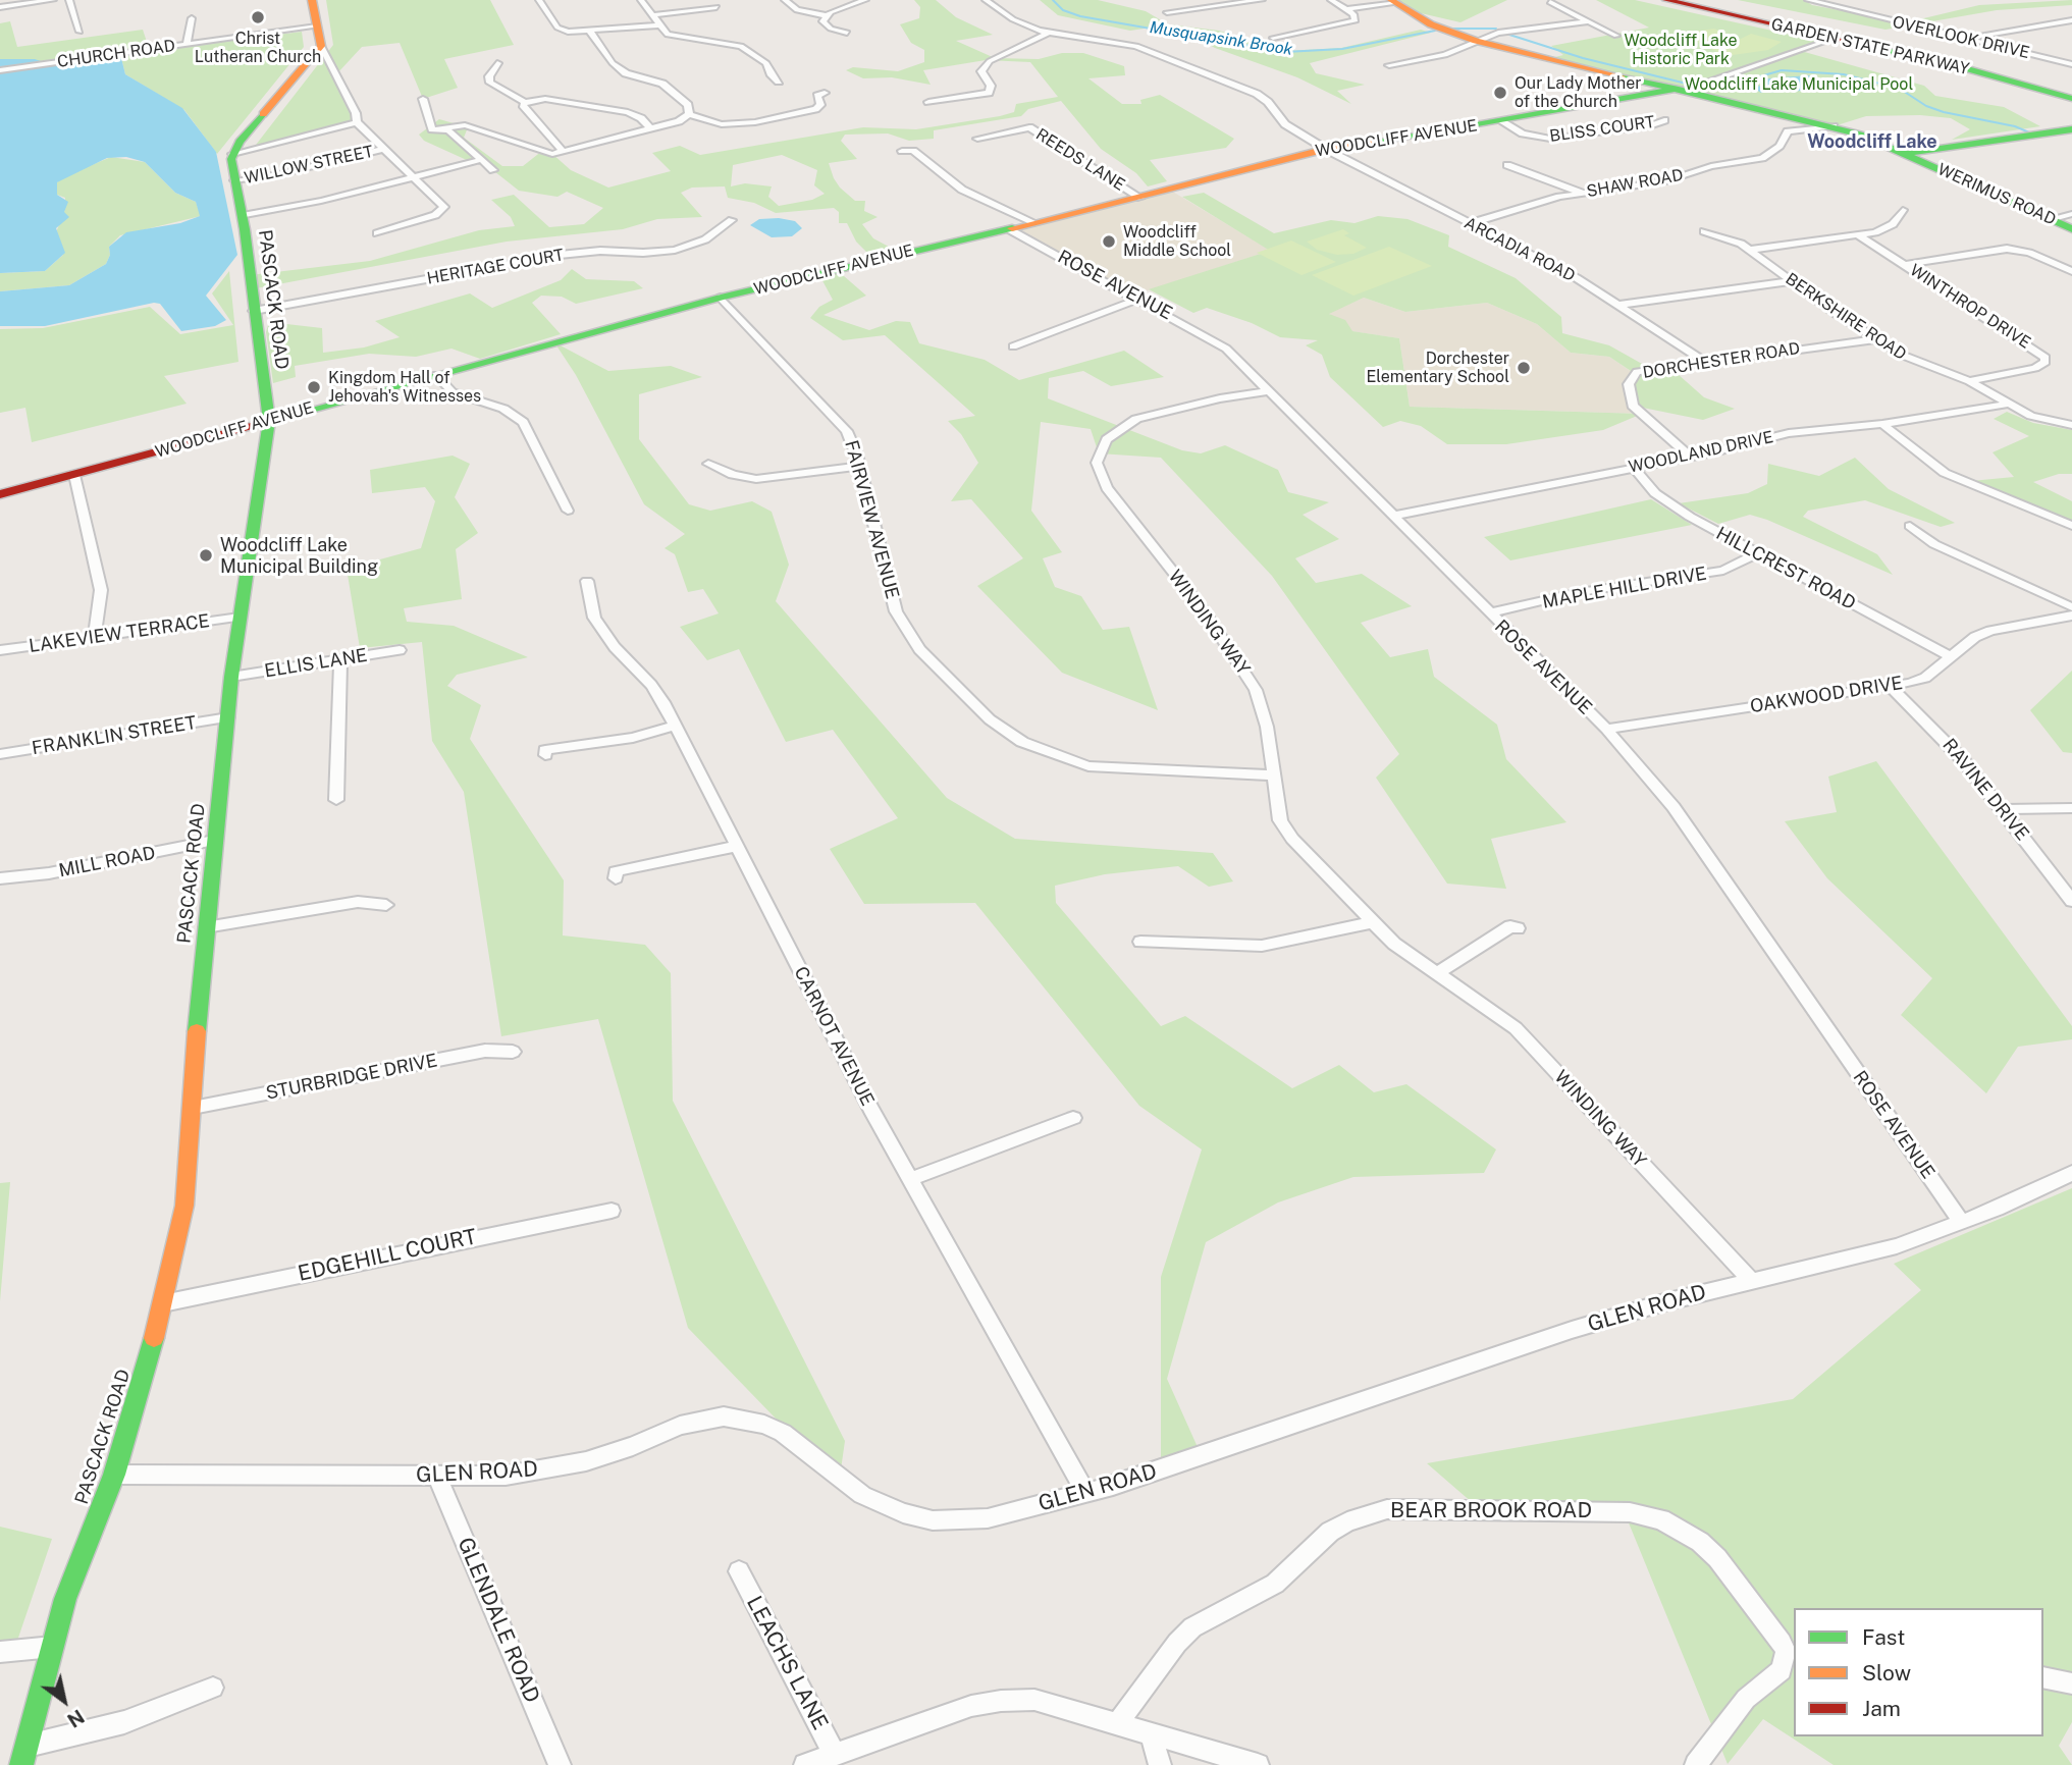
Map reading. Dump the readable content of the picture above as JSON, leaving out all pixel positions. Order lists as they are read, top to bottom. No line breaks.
{"streets":{"main road":["GARDEN STATE PARKWAY","WOODCLIFF AVENUE","WERIMUS ROAD","PASCACK ROAD"],"street":["OVERLOOK DRIVE","CHURCH ROAD","BLISS COURT","REEDS LANE","WILLOW STREET","SHAW ROAD","ARCADIA ROAD","HERITAGE COURT","ROSE AVENUE","WINTHROP DRIVE","BERKSHIRE ROAD","DORCHESTER ROAD","WOODLAND DRIVE","FAIRVIEW AVENUE","HILLCREST ROAD","MAPLE HILL DRIVE","WINDING WAY","LAKEVIEW TERRACE","ELLIS LANE","OAKWOOD DRIVE","FRANKLIN STREET","RAVINE DRIVE","MILL ROAD","CARNOT AVENUE","STURBRIDGE DRIVE","EDGEHILL COURT","GLEN ROAD","BEAR BROOK ROAD","GLENDALE ROAD","LEACHS LANE"]},"crossings":[["BLISS COURT","WOODCLIFF AVENUE"],["WOODCLIFF AVENUE","REEDS LANE"],["WOODCLIFF AVENUE","WERIMUS ROAD"],["WOODCLIFF AVENUE","ARCADIA ROAD"],["WOODCLIFF AVENUE","ROSE AVENUE"],["WOODCLIFF AVENUE","PASCACK ROAD"],["WOODCLIFF AVENUE","FAIRVIEW AVENUE"],["WILLOW STREET","PASCACK ROAD"],["SHAW ROAD","WERIMUS ROAD"],["SHAW ROAD","ARCADIA ROAD"],["ARCADIA ROAD","DORCHESTER ROAD"],["HERITAGE COURT","PASCACK ROAD"],["ROSE AVENUE","WOODLAND DRIVE"],["ROSE AVENUE","MAPLE HILL DRIVE"],["ROSE AVENUE","WINDING WAY"],["ROSE AVENUE","OAKWOOD DRIVE"],["ROSE AVENUE","GLEN ROAD"],["PASCACK ROAD","LAKEVIEW TERRACE"],["PASCACK ROAD","ELLIS LANE"],["PASCACK ROAD","FRANKLIN STREET"],["PASCACK ROAD","MILL ROAD"],["PASCACK ROAD","STURBRIDGE DRIVE"],["PASCACK ROAD","EDGEHILL COURT"],["PASCACK ROAD","GLEN ROAD"],["WINTHROP DRIVE","BERKSHIRE ROAD"],["BERKSHIRE ROAD","DORCHESTER ROAD"],["BERKSHIRE ROAD","WOODLAND DRIVE"],["DORCHESTER ROAD","WOODLAND DRIVE"],["WOODLAND DRIVE","HILLCREST ROAD"],["FAIRVIEW AVENUE","WINDING WAY"],["HILLCREST ROAD","MAPLE HILL DRIVE"],["HILLCREST ROAD","OAKWOOD DRIVE"],["WINDING WAY","GLEN ROAD"],["OAKWOOD DRIVE","RAVINE DRIVE"],["CARNOT AVENUE","GLEN ROAD"],["GLEN ROAD","GLENDALE ROAD"]],"districts":["Woodcliff Lake"],"water":["Musquapsink Brook"],"parks":["Woodcliff Lake Historic Park","Woodcliff Lake Municipal Pool"],"places":["Christ Lutheran Church","Our Lady Mother of the Church","Woodcliff Middle School","Dorchester Elementary School","Kingdom Hall of Jehovah's Witnesses","Woodcliff Lake Municipal Building"],"legend":["Fast","Slow","Jam"],"north":"bottom right"}
